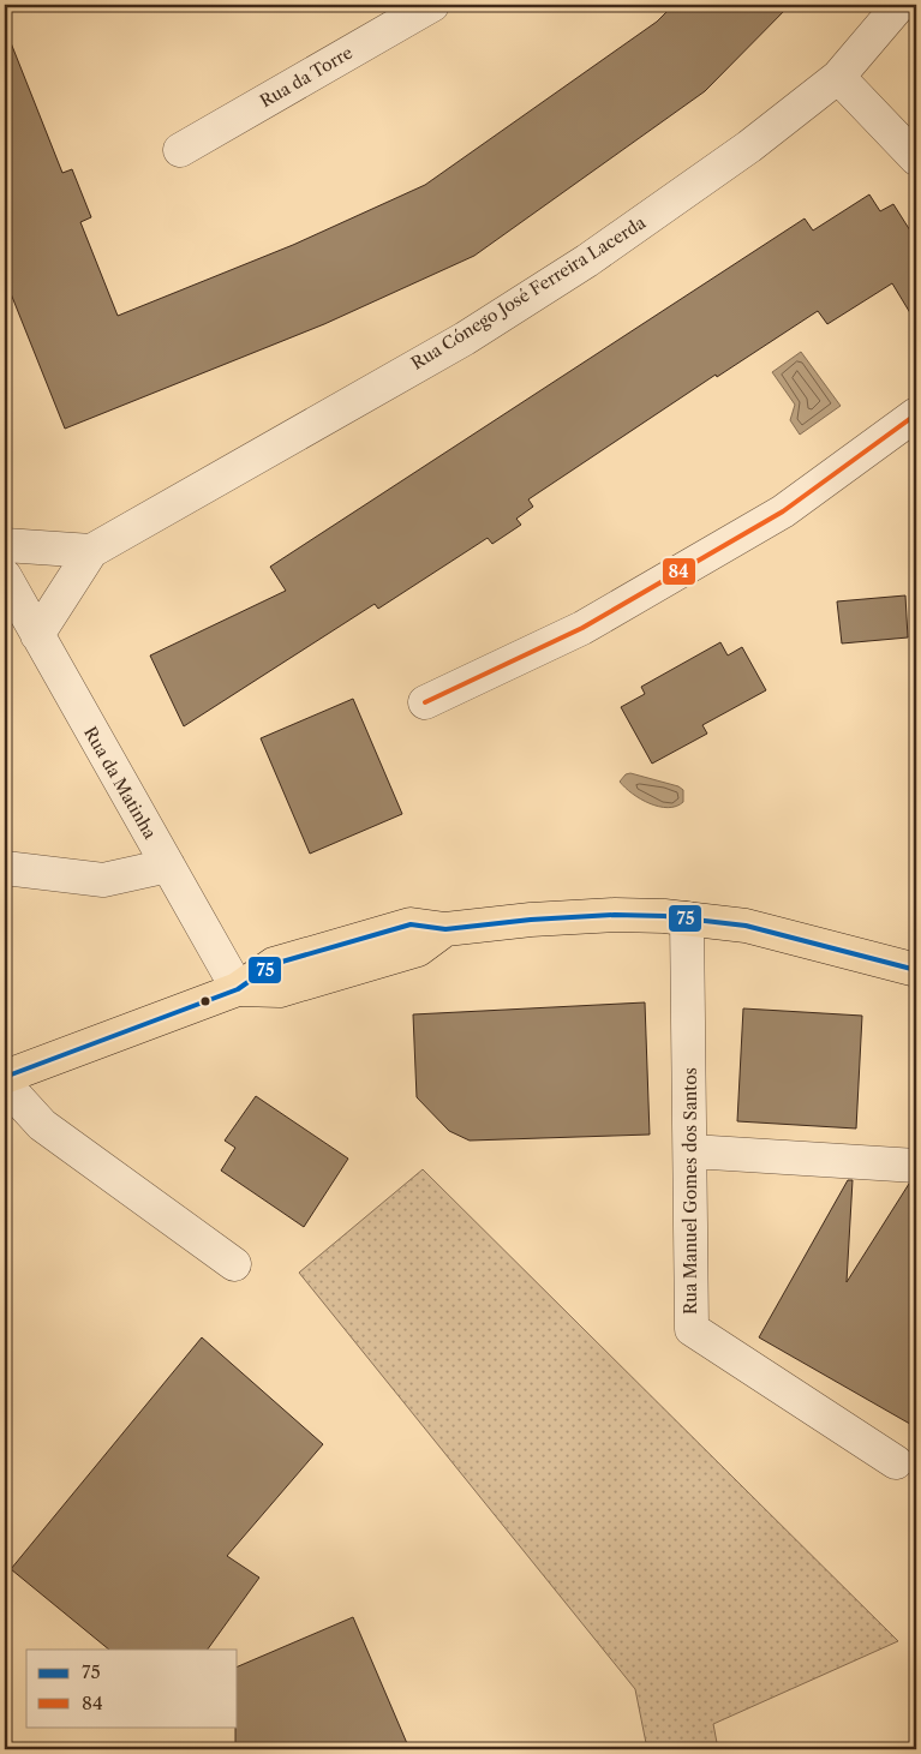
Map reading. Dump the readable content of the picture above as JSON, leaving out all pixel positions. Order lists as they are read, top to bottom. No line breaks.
{"streets":{"street":["Rua da Torre","Rua Cónego José Ferreira Lacerda","Rua da Matinha","Rua Manuel Gomes dos Santos"]},"crossings":[["Rua Cónego José Ferreira Lacerda","Rua da Matinha"]],"lines":["transit line 84","transit line 75"],"legend":["75","84"]}
